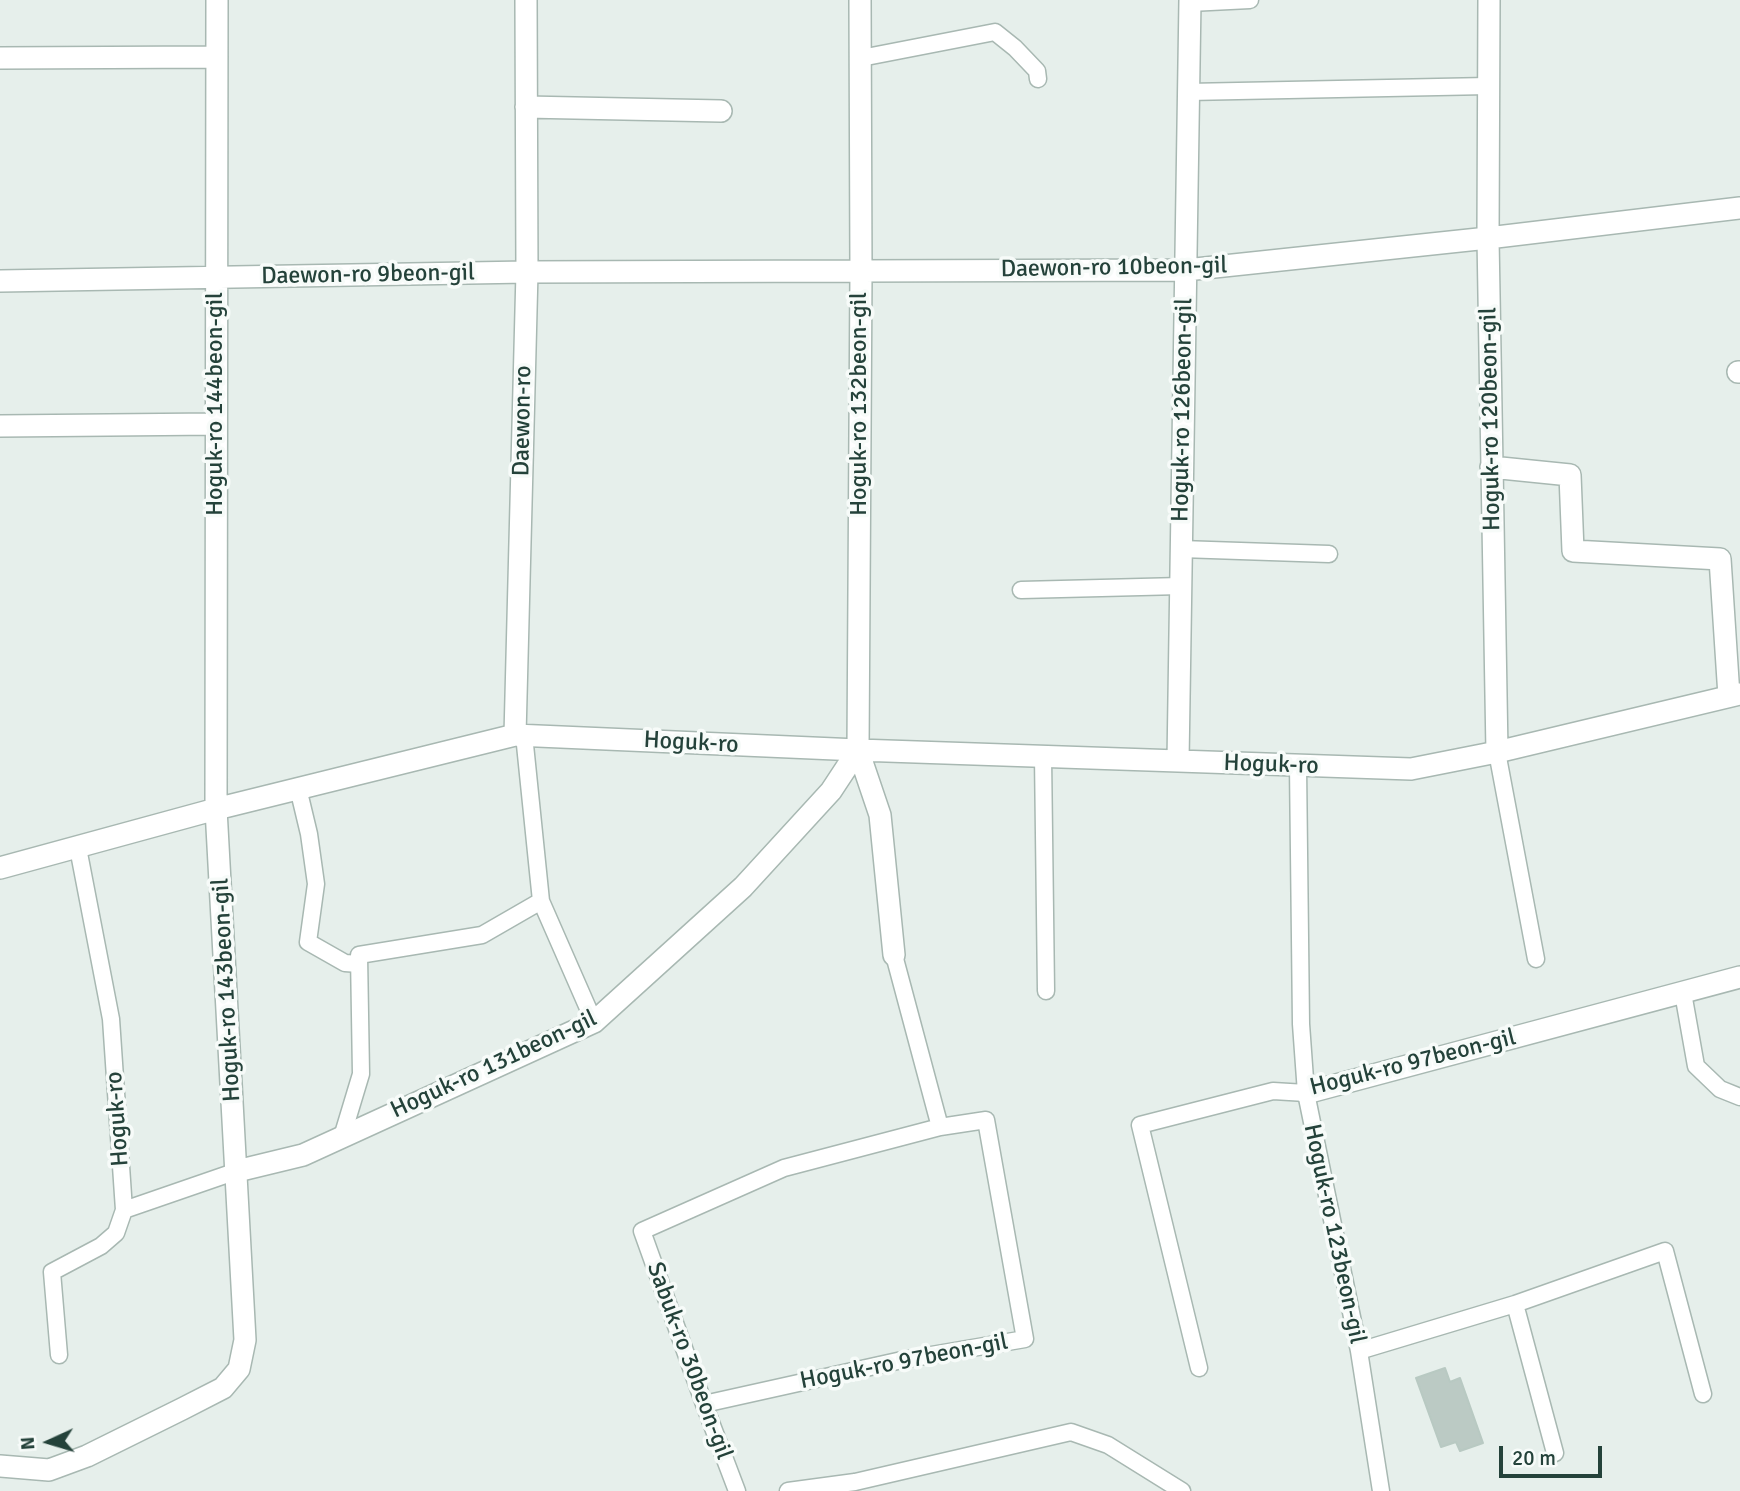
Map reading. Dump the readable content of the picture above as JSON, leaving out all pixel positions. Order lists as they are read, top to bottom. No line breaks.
{"streets":{"street":["Daewon-ro 10beon-gil","Daewon-ro 9beon-gil","Hoguk-ro 144beon-gil","Hoguk-ro 132beon-gil","Hoguk-ro 126beon-gil","Hoguk-ro 120beon-gil","Daewon-ro","Hoguk-ro","Hoguk-ro 143beon-gil","Hoguk-ro 97beon-gil","Hoguk-ro 131beon-gil"],"lane":["Hoguk-ro 123beon-gil","Sabuk-ro 30beon-gil"]},"crossings":[["Daewon-ro 10beon-gil","Daewon-ro 9beon-gil"],["Daewon-ro 10beon-gil","Hoguk-ro 132beon-gil"],["Daewon-ro 10beon-gil","Hoguk-ro 126beon-gil"],["Daewon-ro 10beon-gil","Hoguk-ro 120beon-gil"],["Daewon-ro 10beon-gil","Daewon-ro"],["Daewon-ro 9beon-gil","Hoguk-ro 144beon-gil"],["Daewon-ro 9beon-gil","Daewon-ro"],["Hoguk-ro 144beon-gil","Hoguk-ro"],["Hoguk-ro 144beon-gil","Hoguk-ro 143beon-gil"],["Hoguk-ro 132beon-gil","Hoguk-ro"],["Hoguk-ro 132beon-gil","Hoguk-ro 131beon-gil"],["Hoguk-ro 126beon-gil","Hoguk-ro"],["Hoguk-ro 120beon-gil","Hoguk-ro"],["Daewon-ro","Hoguk-ro"],["Hoguk-ro","Hoguk-ro 143beon-gil"],["Hoguk-ro","Hoguk-ro 131beon-gil"],["Hoguk-ro","Hoguk-ro 123beon-gil"],["Hoguk-ro 143beon-gil","Hoguk-ro 131beon-gil"],["Hoguk-ro 97beon-gil","Hoguk-ro 123beon-gil"],["Hoguk-ro 97beon-gil","Sabuk-ro 30beon-gil"]],"scale_bar":"20 m","north":"left"}
